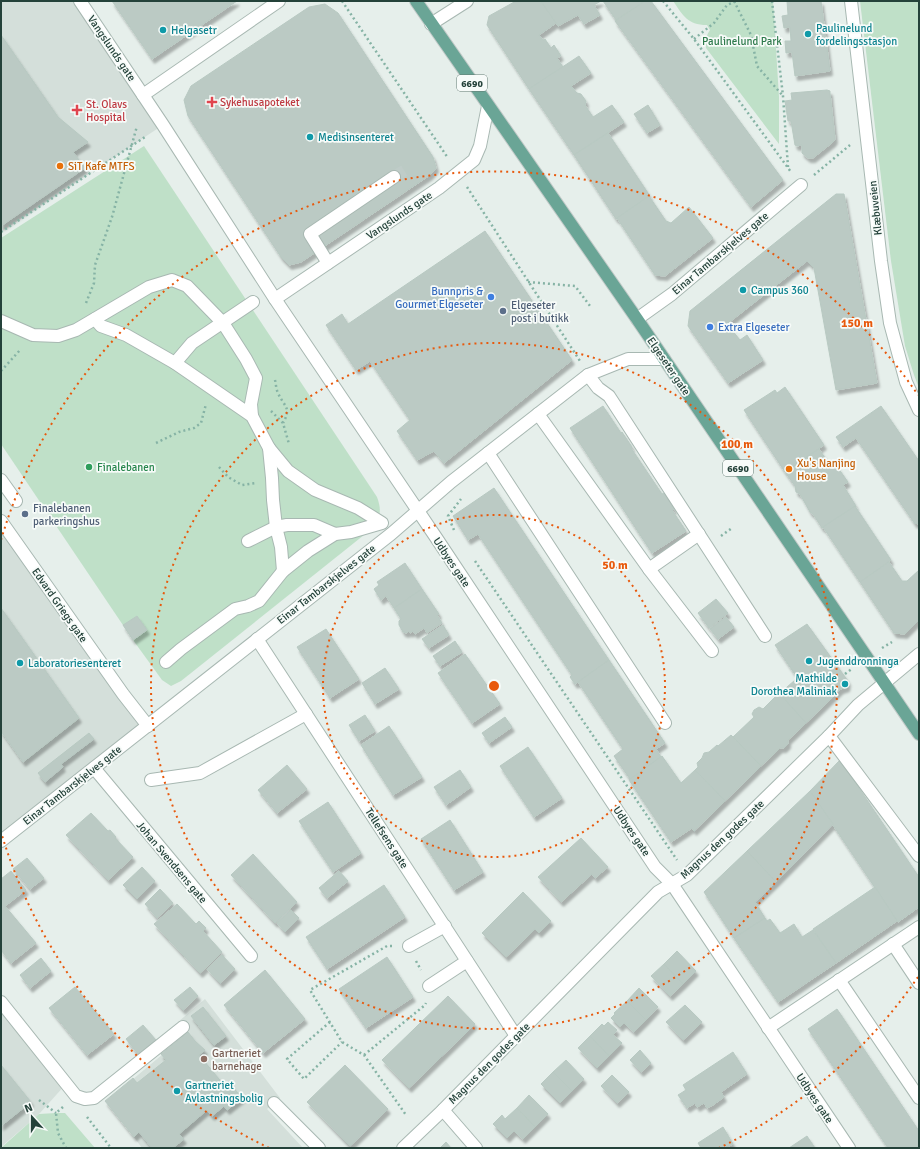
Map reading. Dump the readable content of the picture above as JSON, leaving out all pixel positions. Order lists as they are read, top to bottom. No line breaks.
{"streets":{"main road":["6690","Elgeseter gate"],"street":["Vangslunds gate","Klæbuveien","Einar Tambarskjelves gate","Udbyes gate","Edvard Griegs gate","Tellefsens gate","Magnus den godes gate","Johan Svendsens gate"]},"crossings":[["Vangslunds gate","Einar Tambarskjelves gate"],["Vangslunds gate","Elgeseter gate"],["Vangslunds gate","Udbyes gate"],["Einar Tambarskjelves gate","Elgeseter gate"],["Einar Tambarskjelves gate","Udbyes gate"],["Einar Tambarskjelves gate","Edvard Griegs gate"],["Einar Tambarskjelves gate","Tellefsens gate"],["Einar Tambarskjelves gate","Johan Svendsens gate"],["Elgeseter gate","Magnus den godes gate"],["Udbyes gate","Magnus den godes gate"],["Tellefsens gate","Magnus den godes gate"]],"parks":["Paulinelund Park"],"places":{"other":["Helgasetr","Paulinelund fordelingsstasjon","Medisinsenteret","SiT Kafe MTFS","Campus 360","Bunnpris & Gourmet Elgeseter","Elgeseter post i butikk","Extra Elgeseter","Finalebanen","Xu's Nanjing House","Finalebanen parkeringshus","Jugenddronninga","Laboratoriesenteret","Mathilde Dorothea Maliniak","Gartneriet barnehage","Gartneriet Avlastningsbolig"],"health":["Sykehusapoteket","St. Olavs Hospital"]},"north":"top","rings":["150 m","100 m","50 m"]}
